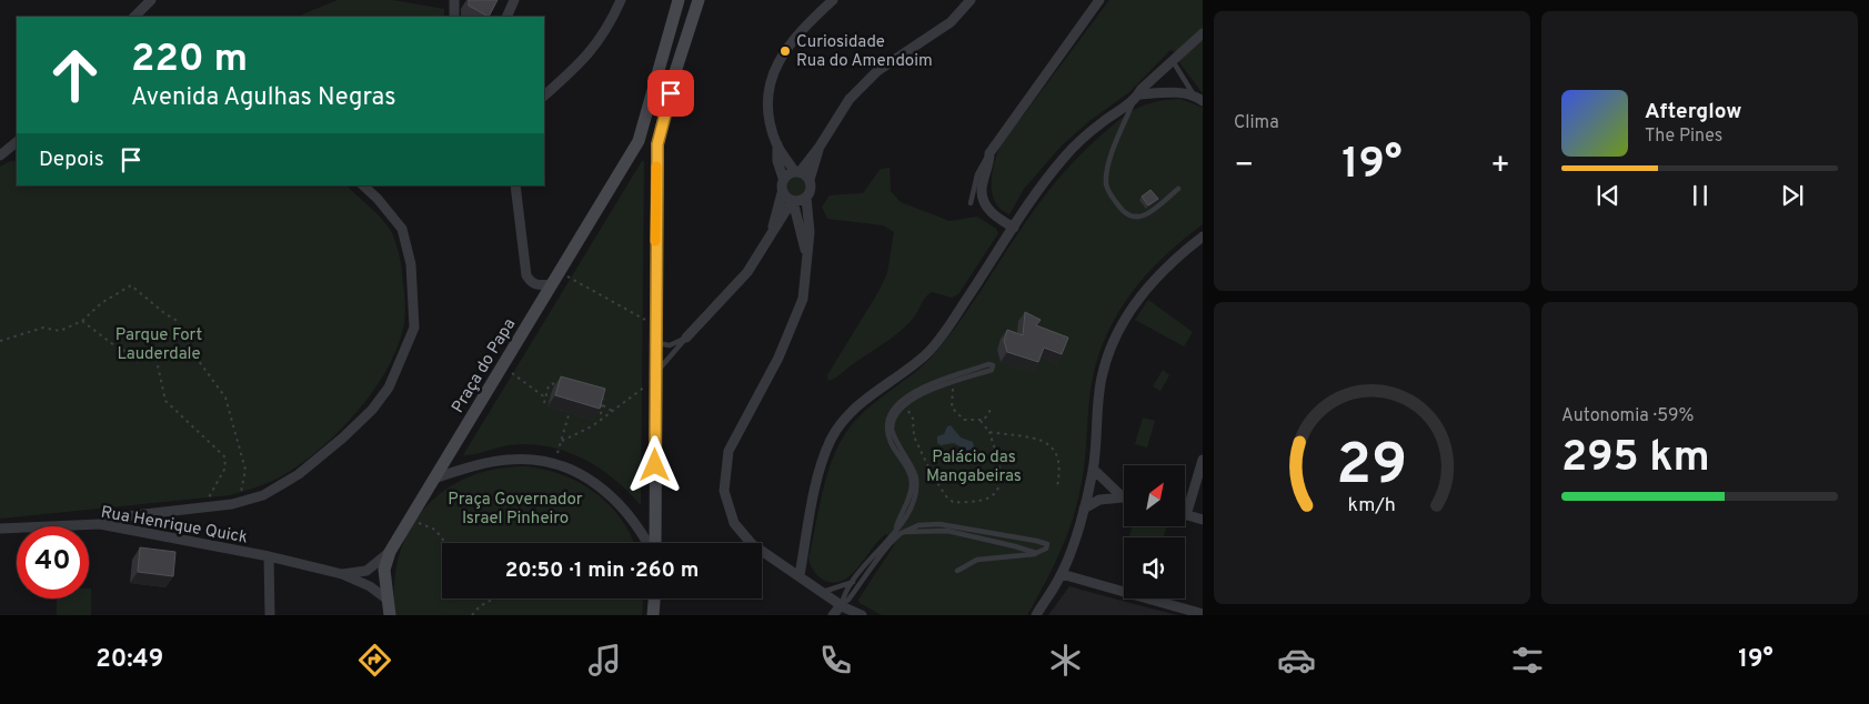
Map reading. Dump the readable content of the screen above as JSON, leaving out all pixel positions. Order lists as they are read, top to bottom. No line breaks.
{"streets":{"street":["Praça do Papa","Rua Henrique Quick"]},"crossings":[["Praça do Papa","Rua Henrique Quick"]],"parks":["Parque Fort Lauderdale","Palácio das Mangabeiras","Praça Governador Israel Pinheiro"],"places":["Curiosidade Rua do Amendoim"],"north":"top right","page":{"tile":["Clima",["Autonomia · 59%","295 km"]],"turn":["220 m","Avenida Agulhas Negras"],"song":["Afterglow","The Pines"],"then":"Depois","heat":["−","19°","+"],"limit":"40","trip":"20:50 · 1 min · 260 m","tabs":["20:49","19°"],"gauge":["29","km/h"]}}
